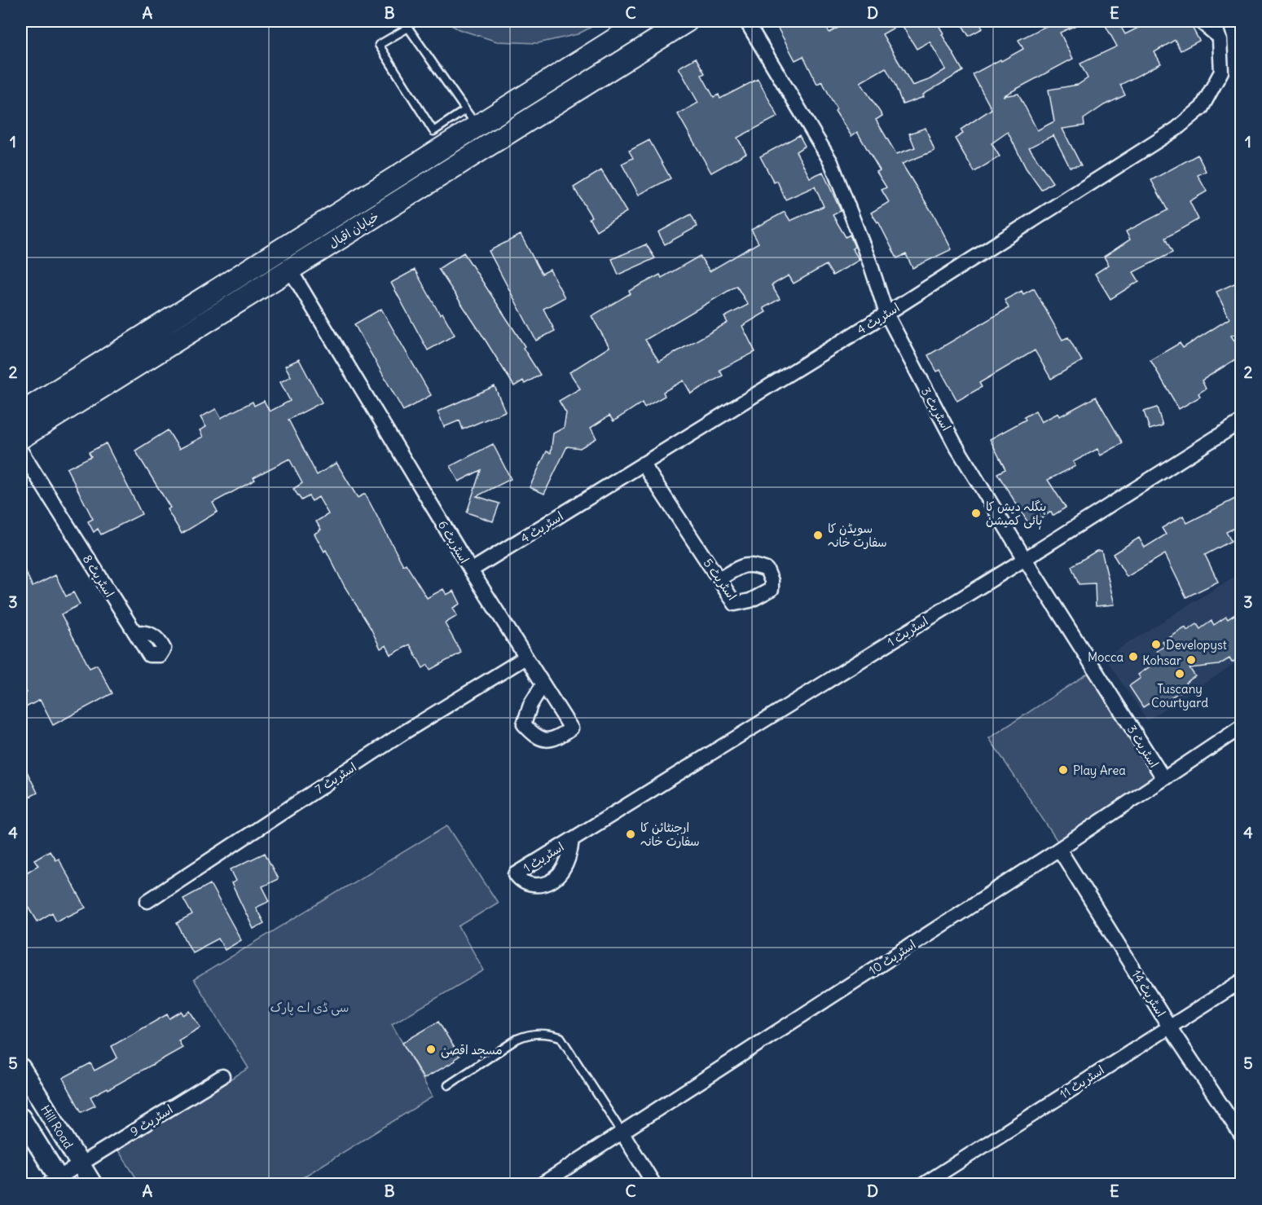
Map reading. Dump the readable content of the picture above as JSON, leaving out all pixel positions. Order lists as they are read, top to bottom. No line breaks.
{"streets":{"main road":["خیابان اقبال"],"street":["اسٹریٹ 4","اسٹریٹ 3","اسٹریٹ 6","اسٹریٹ 8","اسٹریٹ 5","اسٹریٹ 1","اسٹریٹ 7","اسٹریٹ 10","اسٹریٹ 14","اسٹریٹ 11","اسٹریٹ 9","Hill Road"]},"crossings":[["خیابان اقبال","اسٹریٹ 6"],["اسٹریٹ 4","اسٹریٹ 3"],["اسٹریٹ 4","اسٹریٹ 6"],["اسٹریٹ 4","اسٹریٹ 5"],["اسٹریٹ 3","اسٹریٹ 1"],["اسٹریٹ 3","اسٹریٹ 10"],["اسٹریٹ 6","اسٹریٹ 7"],["اسٹریٹ 10","اسٹریٹ 14"],["اسٹریٹ 14","اسٹریٹ 11"],["اسٹریٹ 9","Hill Road"]],"parks":["سی ڈی اے پارک"],"places":["بنگلہ دیش کا ہائی کمیشن","سویڈن کا سفارت خانہ","Developyst","Mocca","Kohsar","Tuscany Courtyard","Play Area","ارجنٹائن کا سفارت خانہ","مسجد اقصیٰ"],"grid":{"columns":["A","B","C","D","E"],"rows":["1","2","3","4","5"]}}
